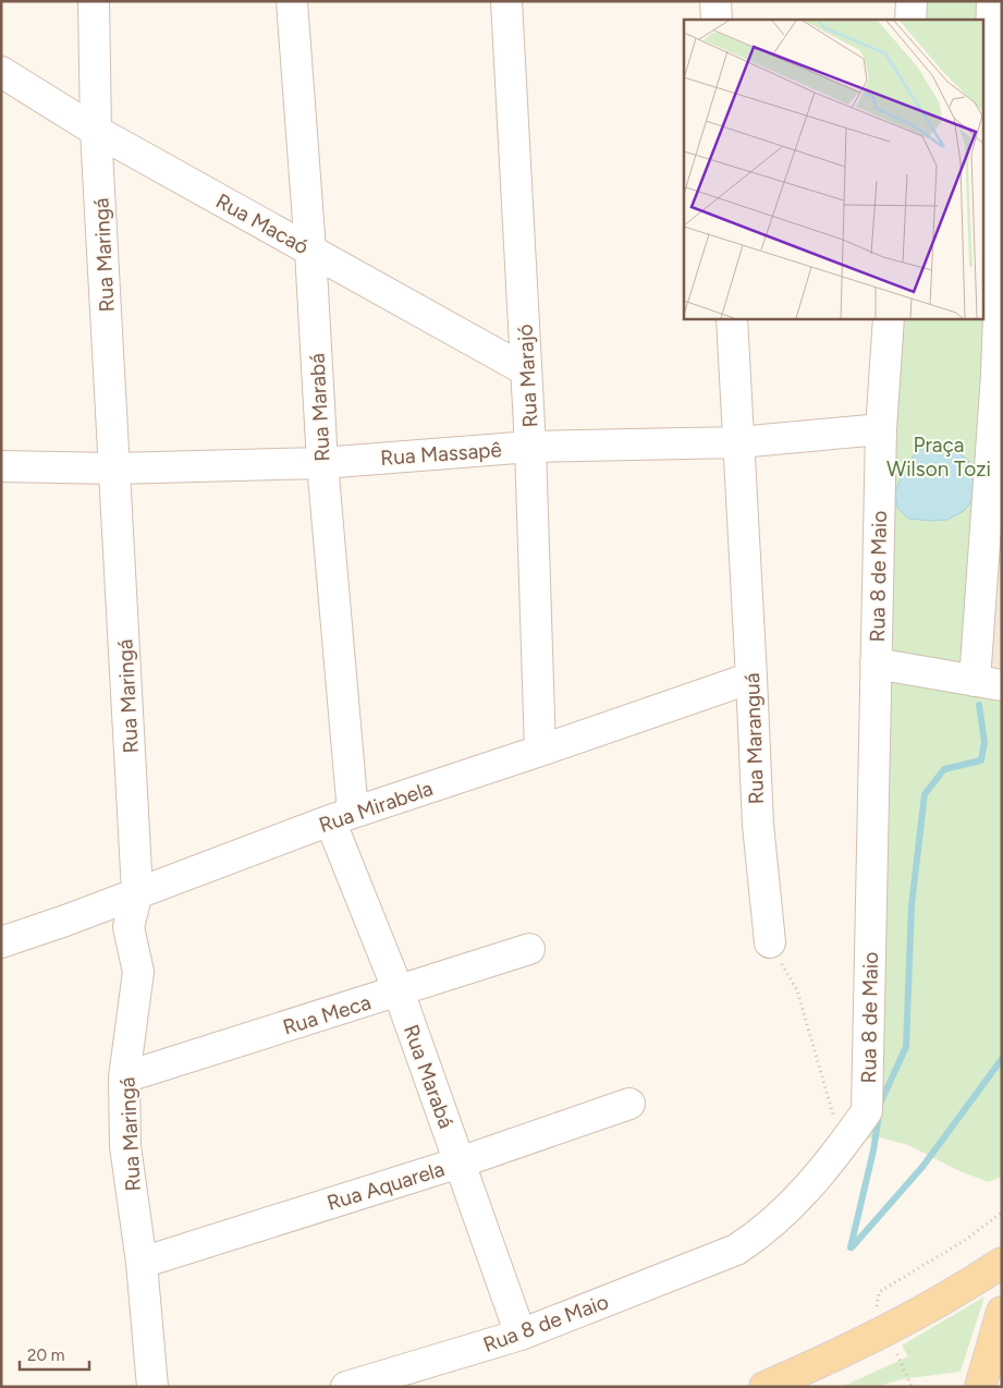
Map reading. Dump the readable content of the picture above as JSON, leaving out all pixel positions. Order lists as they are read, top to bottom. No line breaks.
{"streets":{"street":["Rua Macaó","Rua Maringá","Rua Marajó","Rua Marabá","Rua Massapê","Rua 8 de Maio","Rua Maranguá","Rua Mirabela","Rua Meca","Rua Aquarela"]},"crossings":[["Rua Macaó","Rua Maringá"],["Rua Macaó","Rua Marajó"],["Rua Macaó","Rua Marabá"],["Rua Maringá","Rua Massapê"],["Rua Maringá","Rua Mirabela"],["Rua Maringá","Rua Meca"],["Rua Maringá","Rua Aquarela"],["Rua Marajó","Rua Massapê"],["Rua Marajó","Rua Mirabela"],["Rua Marabá","Rua Massapê"],["Rua Marabá","Rua 8 de Maio"],["Rua Marabá","Rua Mirabela"],["Rua Marabá","Rua Meca"],["Rua Marabá","Rua Aquarela"],["Rua Massapê","Rua 8 de Maio"],["Rua Massapê","Rua Maranguá"],["Rua Maranguá","Rua Mirabela"]],"parks":["Praça Wilson Tozi"],"scale_bar":"20 m"}
